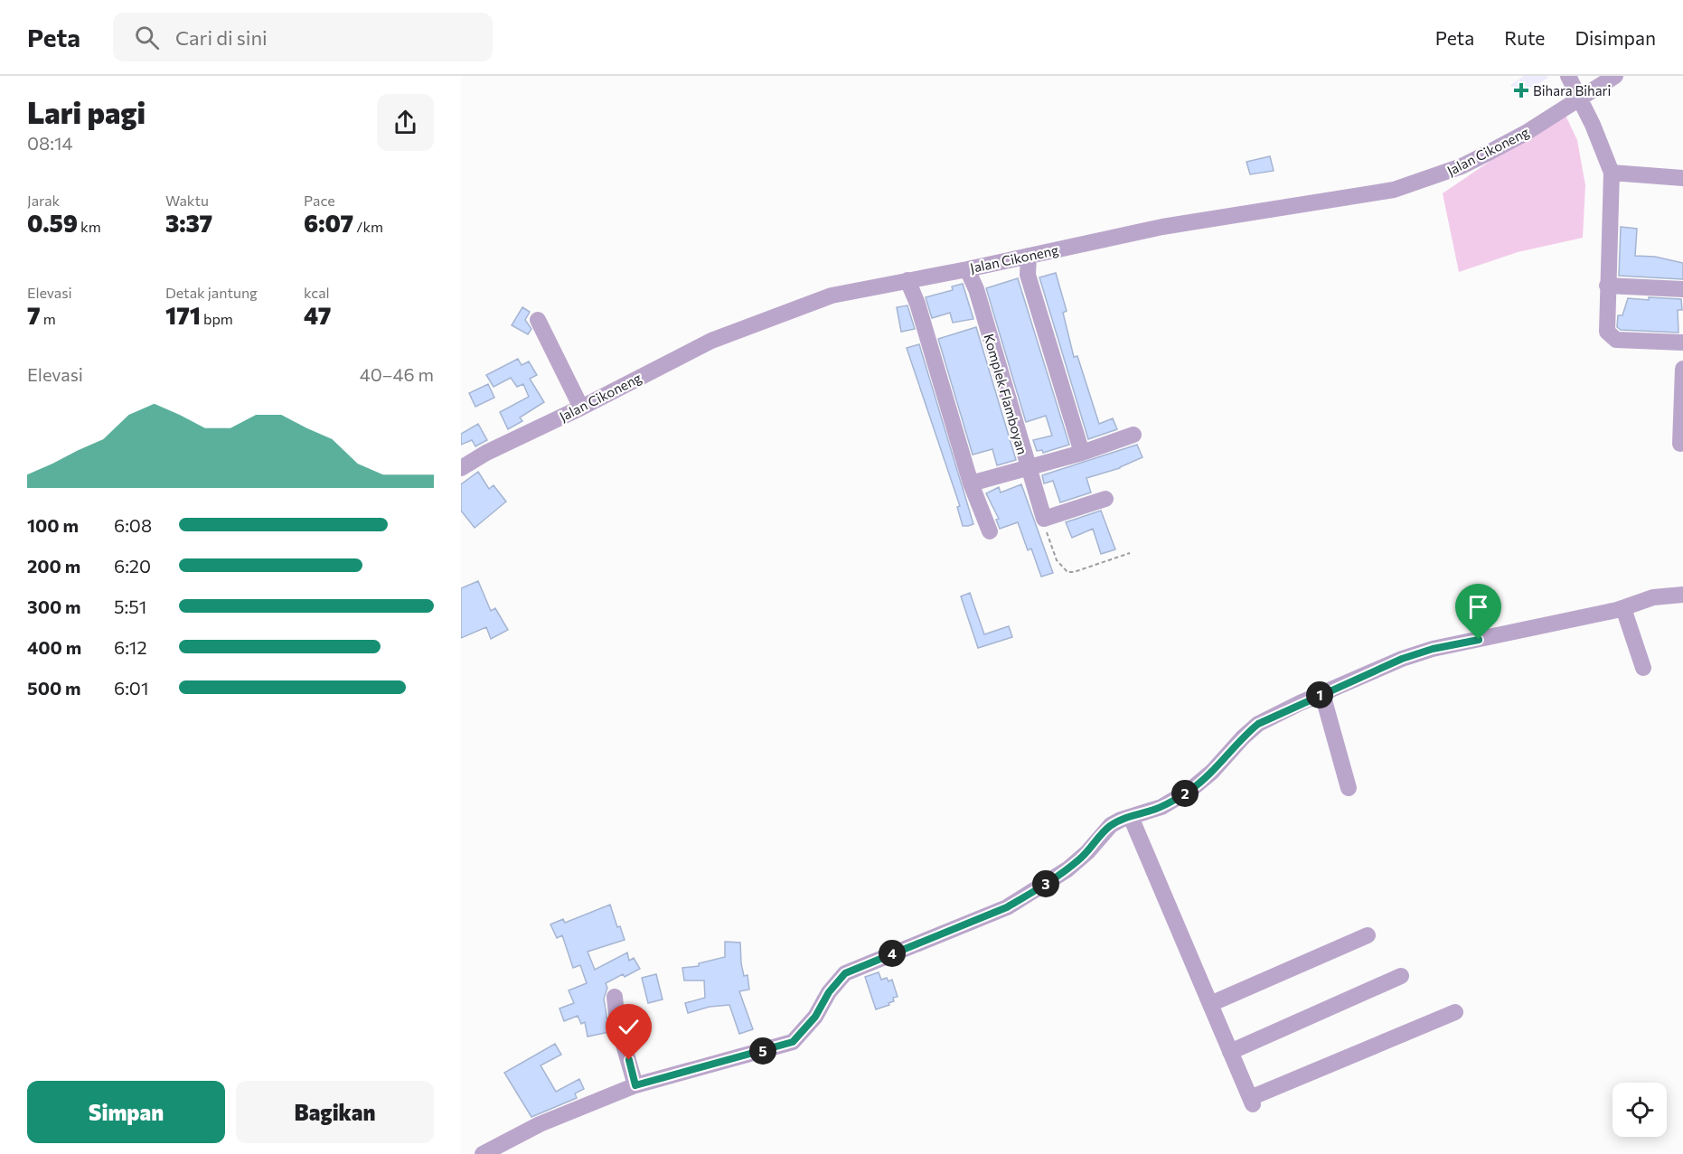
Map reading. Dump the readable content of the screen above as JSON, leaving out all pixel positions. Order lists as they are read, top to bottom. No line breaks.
{"streets":{"street":["Jalan Cikoneng","Komplek Flamboyan"]},"crossings":[["Jalan Cikoneng","Komplek Flamboyan"]],"places":{"health":["Bihara Bihari"]},"page":{"header":"Peta","search":"Cari di sini","nav":["Peta","Rute","Disimpan"],"heading":["Lari pagi","08:14"],"stats":[["Jarak","0.59 km"],["Waktu","3:37"],["Pace","6:07 /km"],["Elevasi","7 m"],["Detak jantung","171 bpm"],["kcal","47"]],"chart":["Elevasi","40–46 m"],"list":[{"name":"100 m","note":"6:08"},{"name":"200 m","note":"6:20"},{"name":"300 m","note":"5:51"},{"name":"400 m","note":"6:12"},{"name":"500 m","note":"6:01"}],"pins":["1","2","3","4","5"],"buttons":["Simpan","Bagikan"]}}
